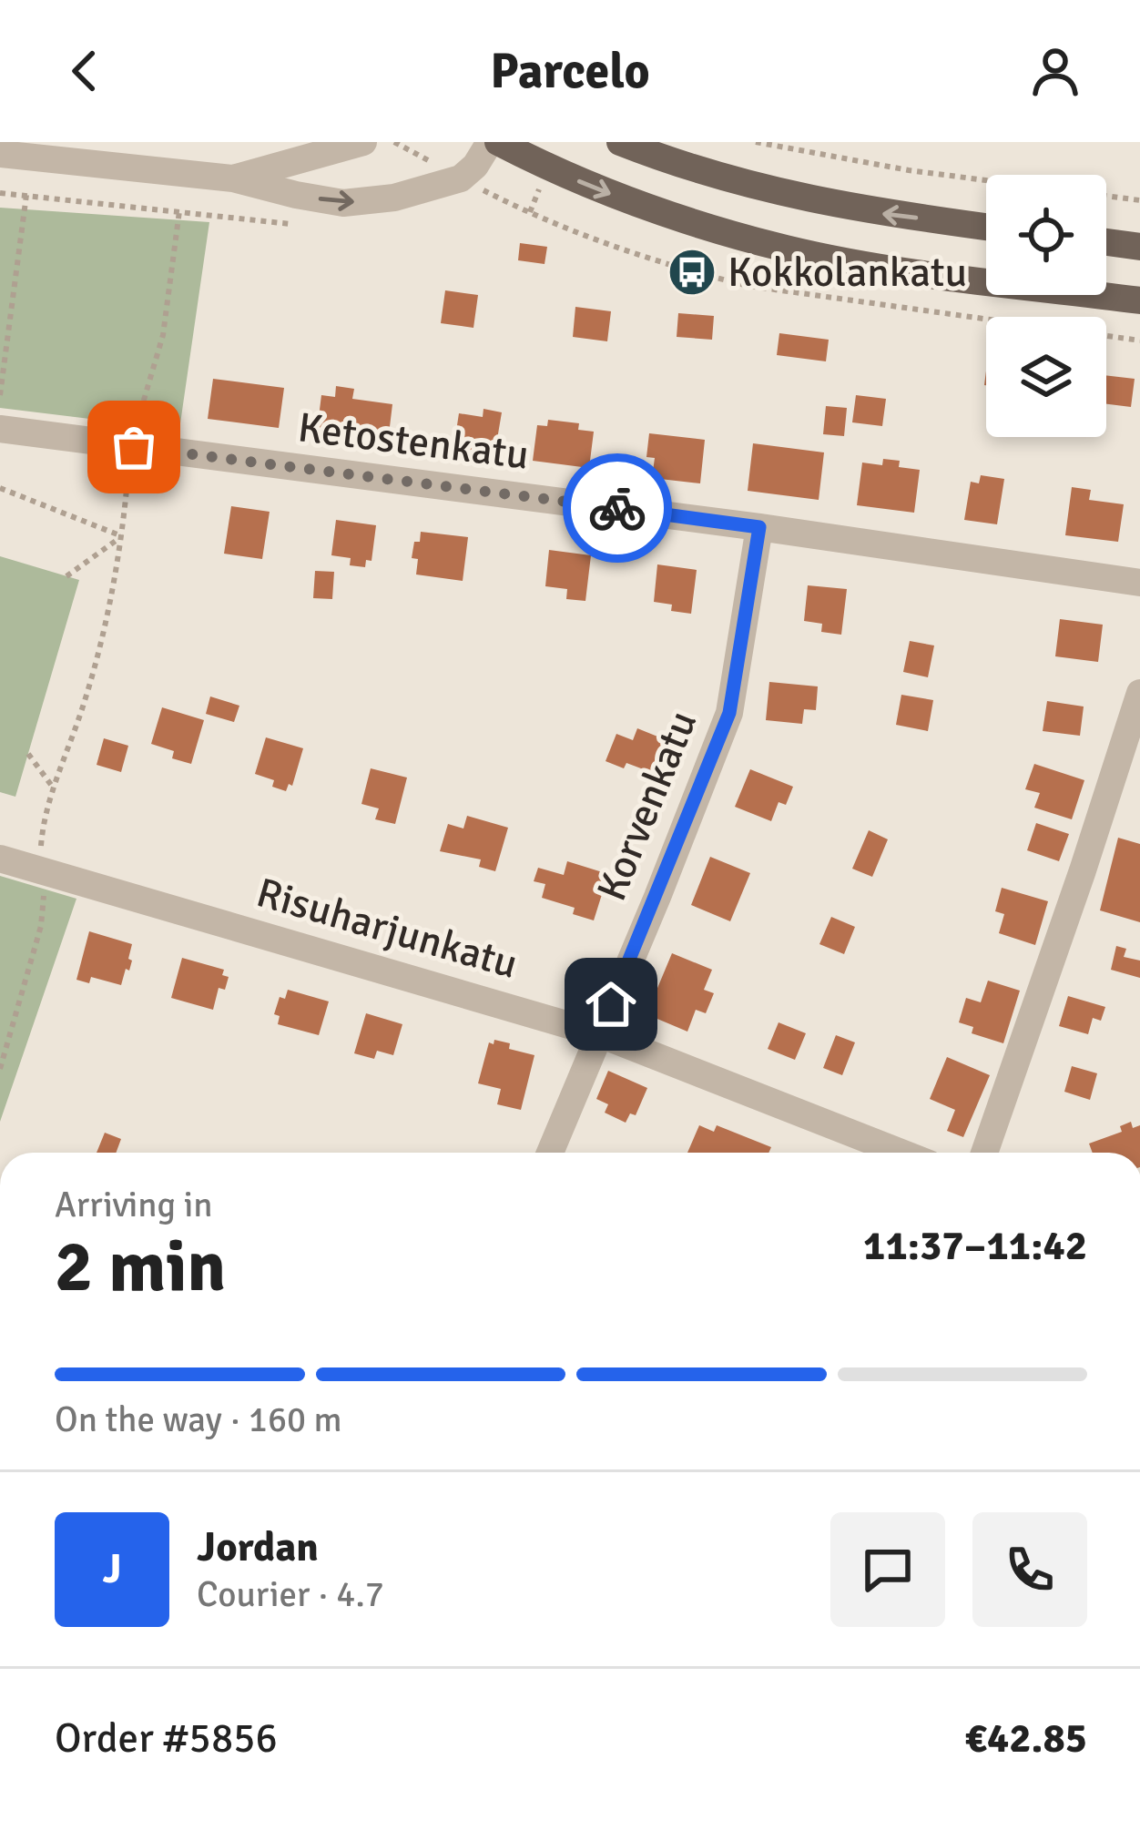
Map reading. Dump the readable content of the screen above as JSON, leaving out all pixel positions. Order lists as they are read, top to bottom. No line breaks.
{"streets":{"street":["Ketostenkatu","Korvenkatu","Risuharjunkatu"]},"crossings":[["Ketostenkatu","Korvenkatu"],["Korvenkatu","Risuharjunkatu"]],"places":{"bus stop":["Kokkolankatu"]},"page":{"header":"Parcelo","heading":["2 min","Arriving in","11:37–11:42"],"panel":["Jordan","Courier · 4.7","Order #5856","€42.85"],"bar":"On the way · 160 m","round":"J"}}
